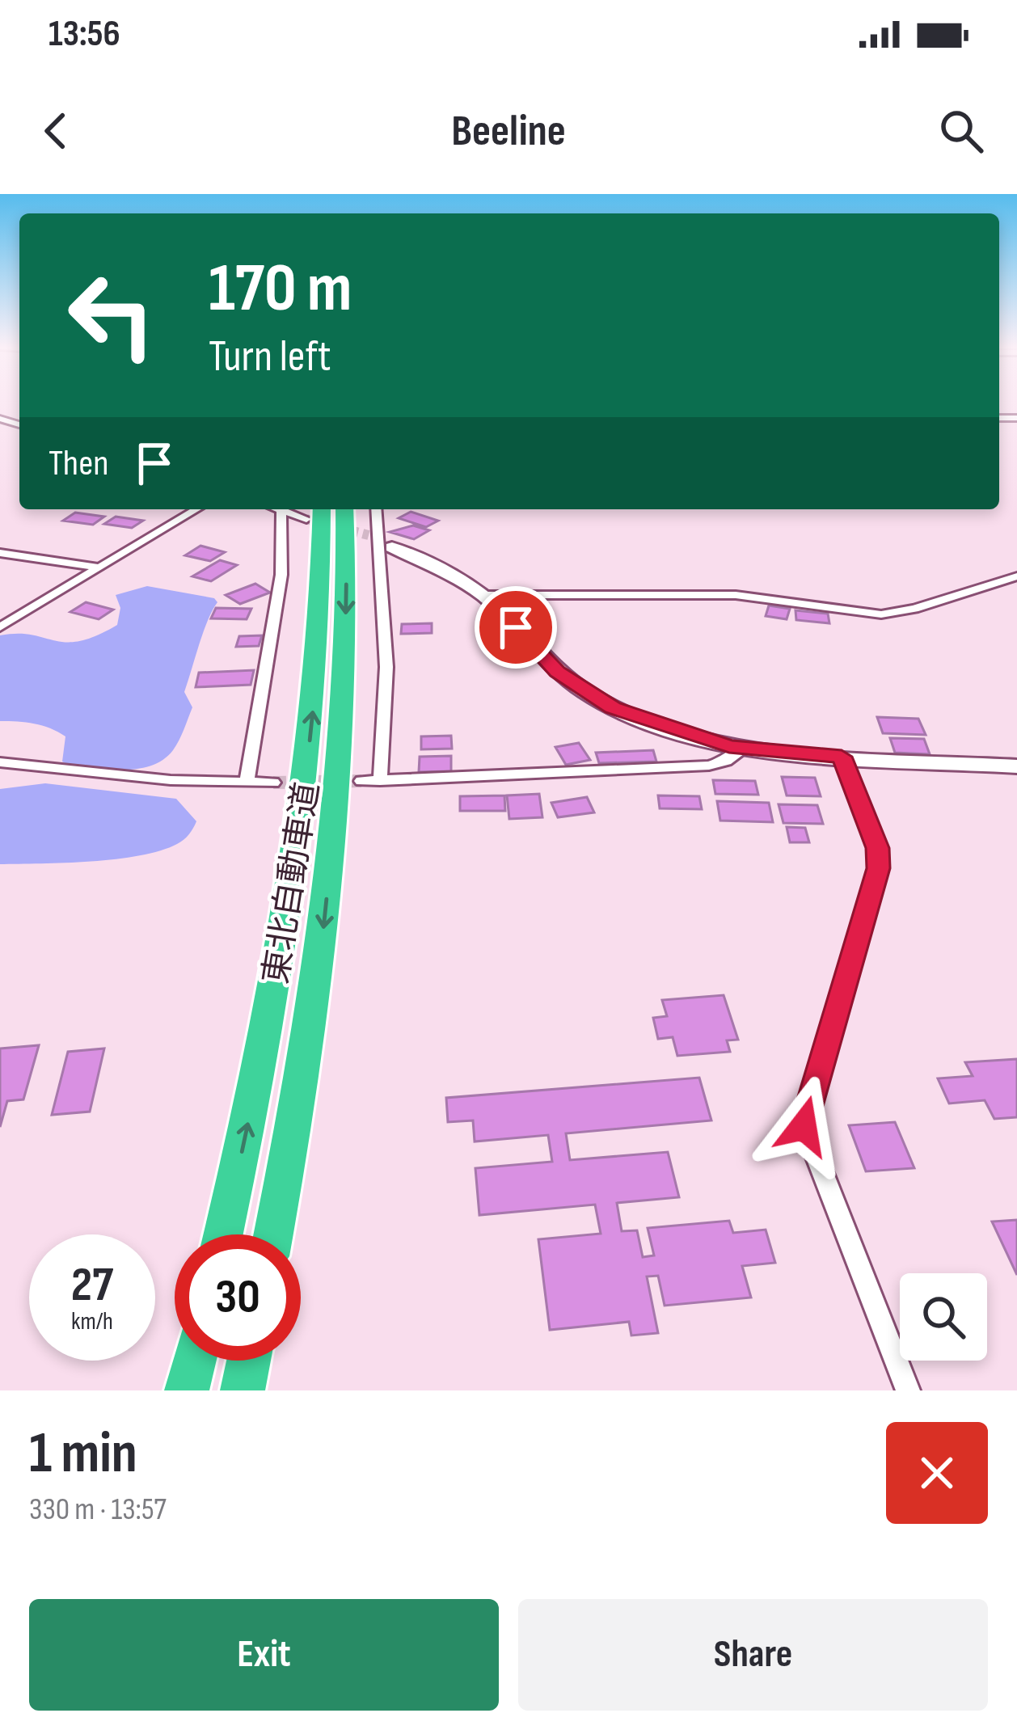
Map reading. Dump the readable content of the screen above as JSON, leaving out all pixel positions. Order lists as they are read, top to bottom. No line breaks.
{"streets":{"highway":["東北自動車道"]},"page":{"status":"13:56","header":"Beeline","turn":["170 m","Turn left"],"then":"Then","speed":"27 km/h","limit":"30","heading":["1 min","330 m · 13:57"],"buttons":["Exit","Share"]}}
